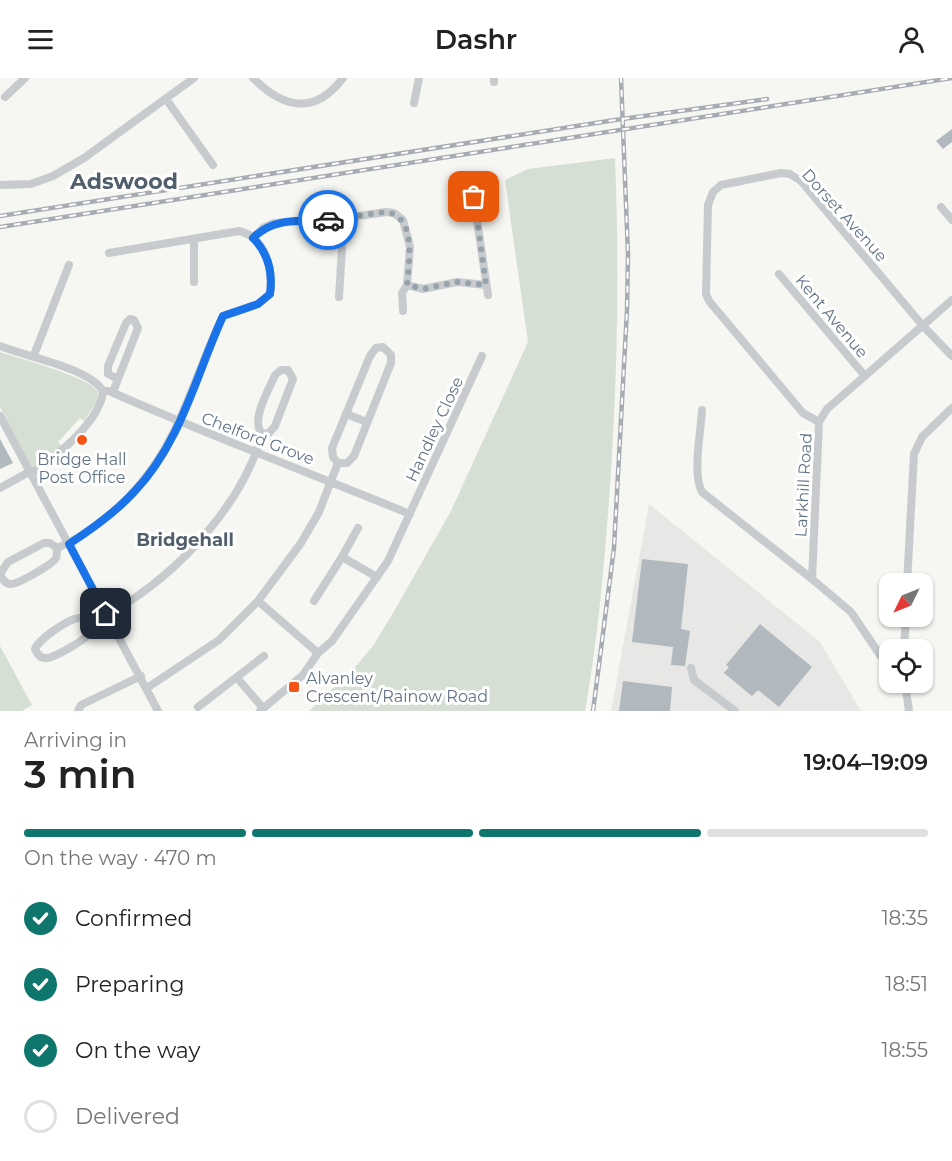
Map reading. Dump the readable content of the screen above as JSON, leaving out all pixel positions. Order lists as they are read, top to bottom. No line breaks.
{"streets":{"street":["Dorset Avenue","Kent Avenue","Handley Close","Chelford Grove","Larkhill Road"]},"crossings":[["Dorset Avenue","Larkhill Road"],["Kent Avenue","Larkhill Road"],["Handley Close","Chelford Grove"]],"districts":["Adswood","Bridgehall"],"places":{"other":["Bridge Hall Post Office"],"transit":["Alvanley Crescent/Rainow Road"]},"north":"bottom left","page":{"header":"Dashr","heading":["3 min","Arriving in","19:04–19:09"],"bar":"On the way · 470 m","list":[["Confirmed","18:35"],["Preparing","18:51"],["On the way","18:55"],"Delivered"]}}
